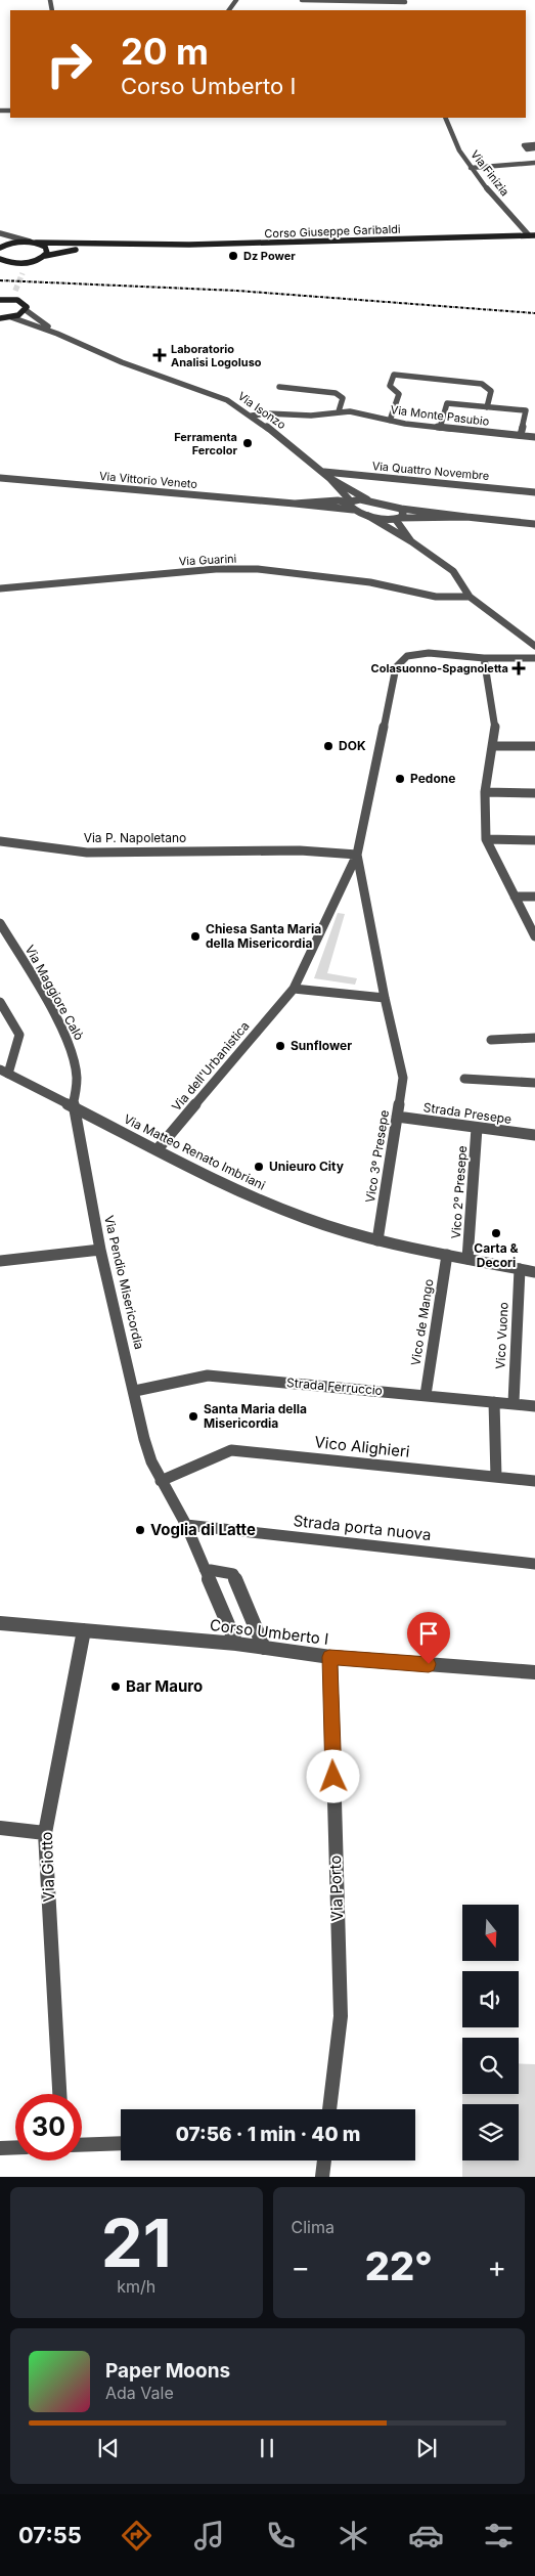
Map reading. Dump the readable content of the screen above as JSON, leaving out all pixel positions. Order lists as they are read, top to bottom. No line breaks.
{"streets":{"main road":["Corso Giuseppe Garibaldi"],"street":["Via Finizia","Via Isonzo","Via Monte Pasubio","Via Quattro Novembre","Via Vittorio Veneto","Via Guarini","Via P. Napoletano","Via Maggiore Calò","Via dell'Urbanistica","Strada Presepe","Via Matteo Renato Imbriani","Vico 3º Presepe","Vico 2º Presepe","Via Pendio Misericordia","Vico de Mango","Vico Vuono","Strada Ferruccio","Vico Alighieri","Strada porta nuova","Corso Umberto I","Via Giotto","Via Porto"]},"crossings":[["Via Finizia","Corso Giuseppe Garibaldi"],["Via Isonzo","Via Monte Pasubio"],["Via Isonzo","Via Quattro Novembre"],["Via Isonzo","Via Vittorio Veneto"],["Via P. Napoletano","Via dell'Urbanistica"],["Via Maggiore Calò","Via Matteo Renato Imbriani"],["Via Maggiore Calò","Via Pendio Misericordia"],["Via dell'Urbanistica","Via Matteo Renato Imbriani"],["Strada Presepe","Vico 3º Presepe"],["Strada Presepe","Vico 2º Presepe"],["Via Matteo Renato Imbriani","Vico 3º Presepe"],["Via Matteo Renato Imbriani","Vico 2º Presepe"],["Via Matteo Renato Imbriani","Via Pendio Misericordia"],["Via Matteo Renato Imbriani","Vico de Mango"],["Via Matteo Renato Imbriani","Vico Vuono"],["Via Pendio Misericordia","Strada Ferruccio"],["Via Pendio Misericordia","Vico Alighieri"],["Via Pendio Misericordia","Strada porta nuova"],["Via Pendio Misericordia","Corso Umberto I"],["Vico de Mango","Strada Ferruccio"],["Vico Vuono","Strada Ferruccio"],["Corso Umberto I","Via Giotto"],["Corso Umberto I","Via Porto"]],"places":{"other":["Dz Power","Ferramenta Fercolor","DOK","Pedone","Chiesa Santa Maria della Misericordia","Sunflower","Unieuro City","Carta & Decori","Santa Maria della Misericordia","Voglia di Latte","Bar Mauro"],"health":["Laboratorio Analisi Logoluso","Colasuonno-Spagnoletta"]},"north":"bottom","page":{"turn":["20 m","Corso Umberto I"],"limit":"30","trip":"07:56 · 1 min · 40 m","tile":[["21","km/h"],"Clima"],"heat":["−","22°","+"],"song":["Paper Moons","Ada Vale"],"tabs":"07:55"}}
